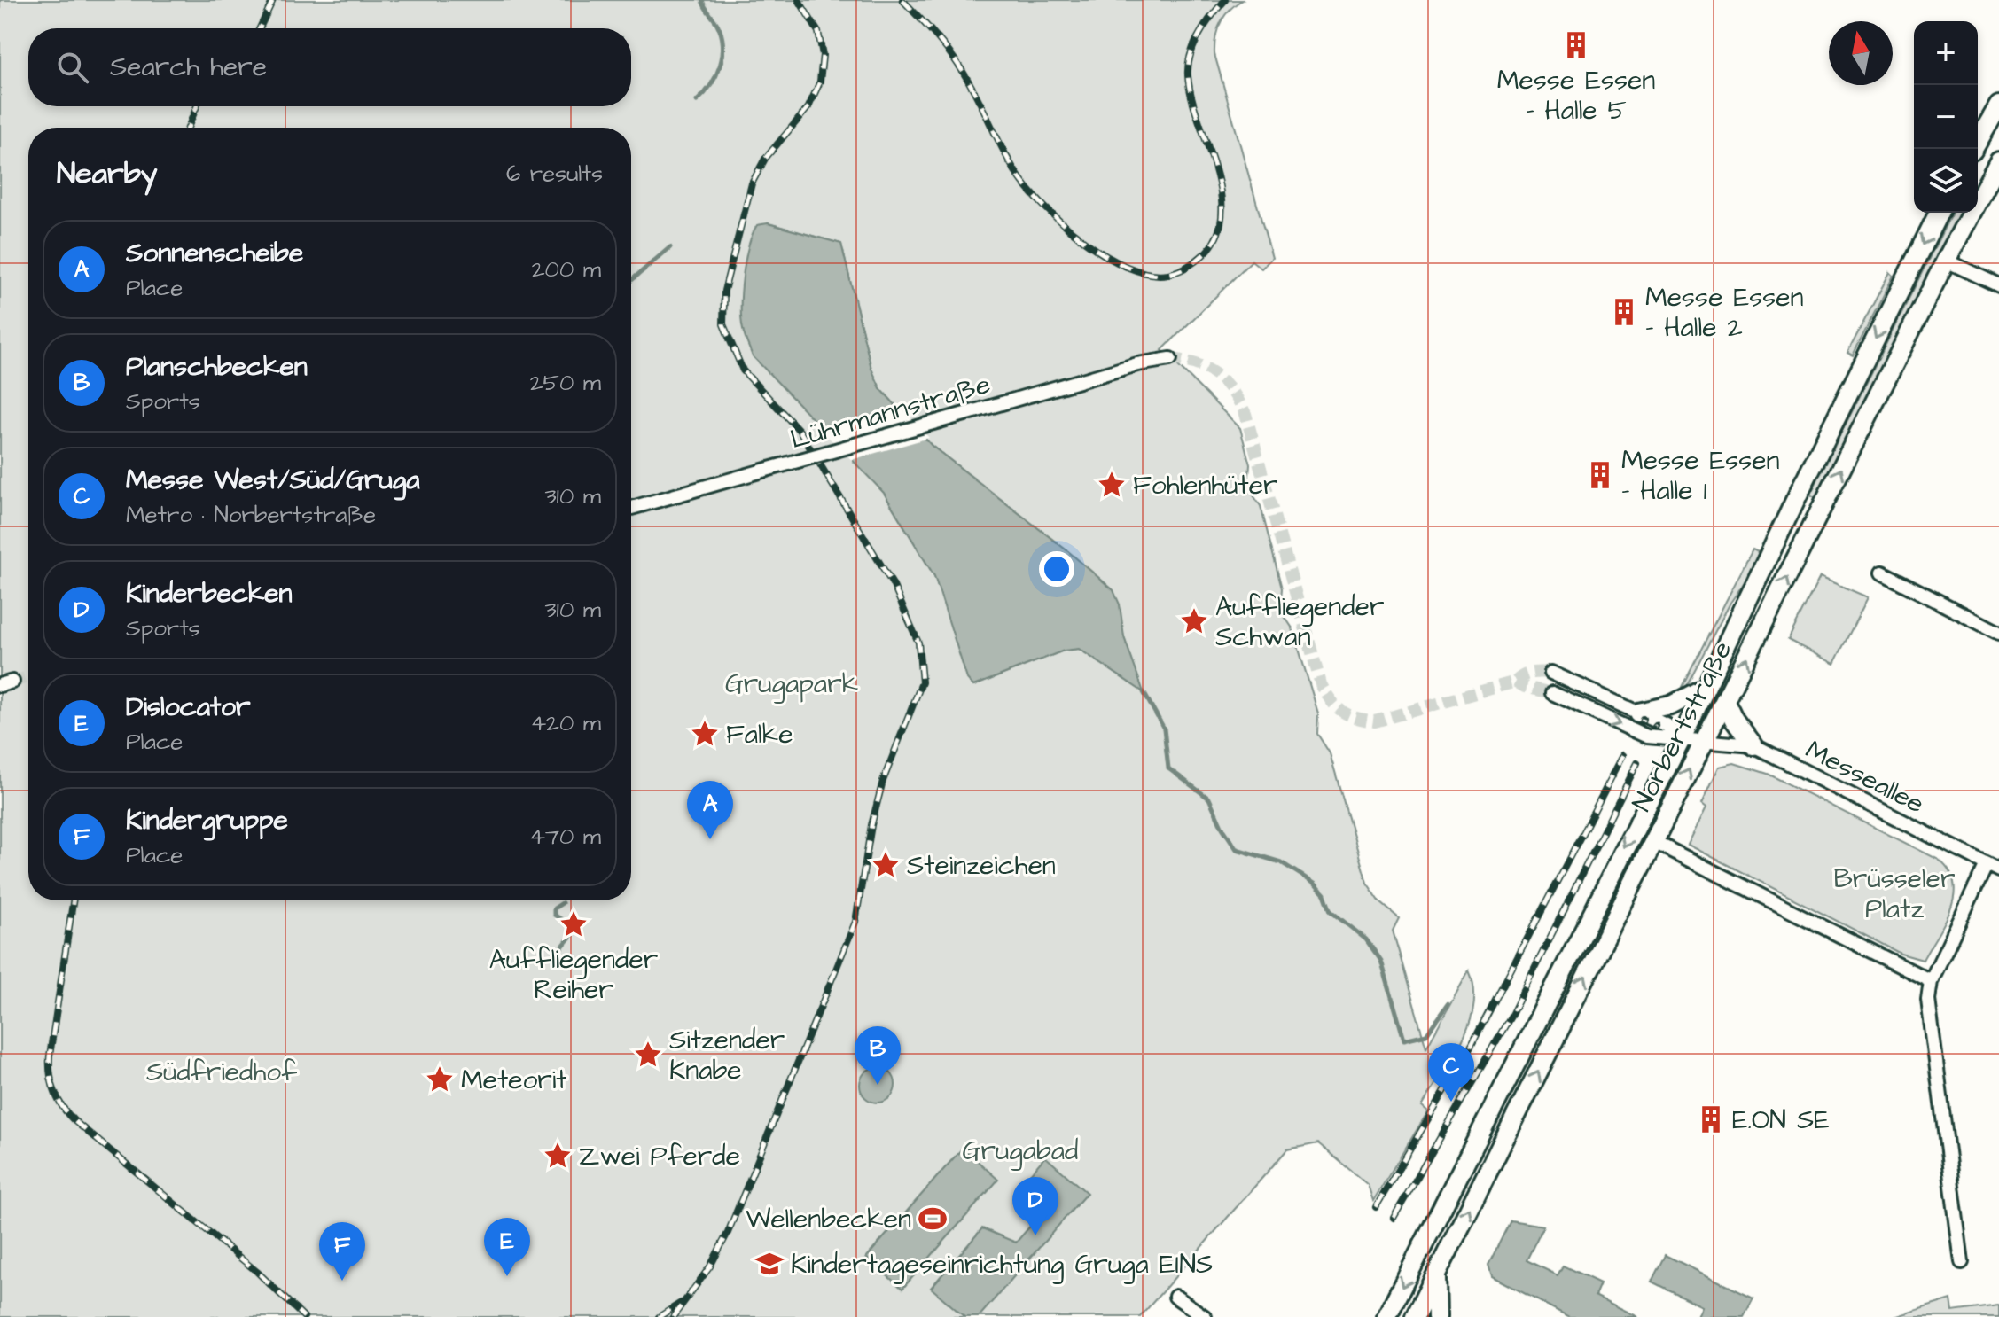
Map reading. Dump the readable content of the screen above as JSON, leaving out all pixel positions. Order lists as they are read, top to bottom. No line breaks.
{"streets":{"main road":["Norbertstraße"],"street":["Lührmannstraße","Messeallee"]},"crossings":[["Norbertstraße","Messeallee"]],"parks":["Grugapark","Brüsseler Platz","Südfriedhof","Grugabad"],"places":{"building":["Messe Essen - Halle 5","Messe Essen - Halle 2","Messe Essen - Halle 1","E.ON SE"],"place":["Fohlenhüter","Auffliegender Schwan","Falke","Steinzeichen","Auffliegender Reiher","Sitzender Knabe","Meteorit","Zwei Pferde"],"sports":["Wellenbecken"],"school or university":["Kindertageseinrichtung Gruga EINS"]},"north":"top","page":{"map_buttons":["+","−"],"search":"Search here","heading":["Nearby","6 results"],"list":[{"mark":"A","name":"Sonnenscheibe","note":"Place","value":"200 m"},{"mark":"B","name":"Planschbecken","note":"Sports","value":"250 m"},{"mark":"C","name":"Messe West/Süd/Gruga","note":"Metro · Norbertstraße","value":"310 m"},{"mark":"D","name":"Kinderbecken","note":"Sports","value":"310 m"},{"mark":"E","name":"Dislocator","note":"Place","value":"420 m"},{"mark":"F","name":"Kindergruppe","note":"Place","value":"470 m"}],"pins":["A","B","C","D","E","F"]}}
